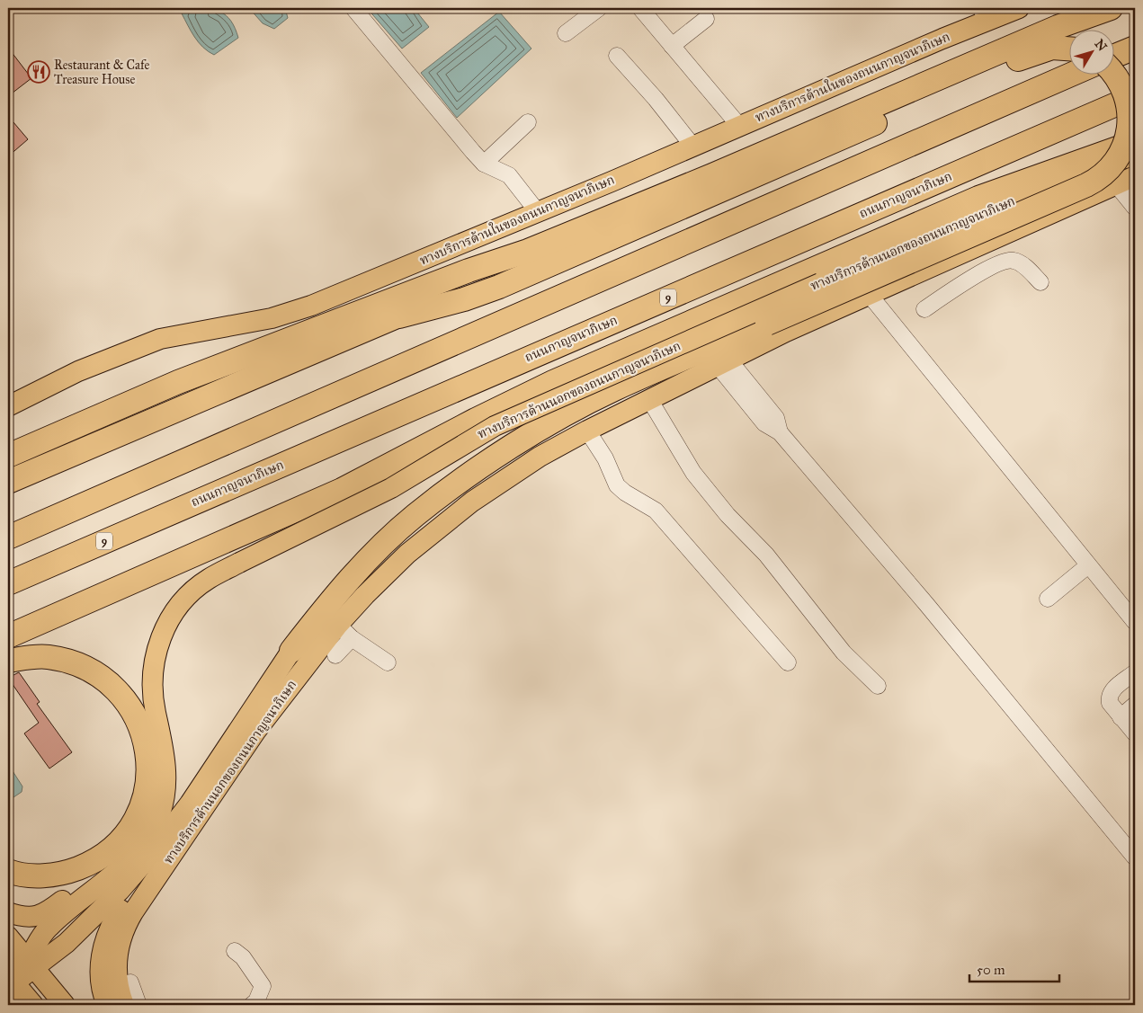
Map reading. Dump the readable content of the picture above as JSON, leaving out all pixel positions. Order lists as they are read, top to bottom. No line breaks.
{"streets":{"highway":["ถนนกาญจนาภิเษก","9"],"main road":["ทางบริการด้านในของถนนกาญจนาภิเษก","ทางบริการด้านนอกของถนนกาญจนาภิเษก"]},"places":{"restaurant":["Restaurant & Cafe Treasure House"]},"scale_bar":"50 m","north":"top right"}
